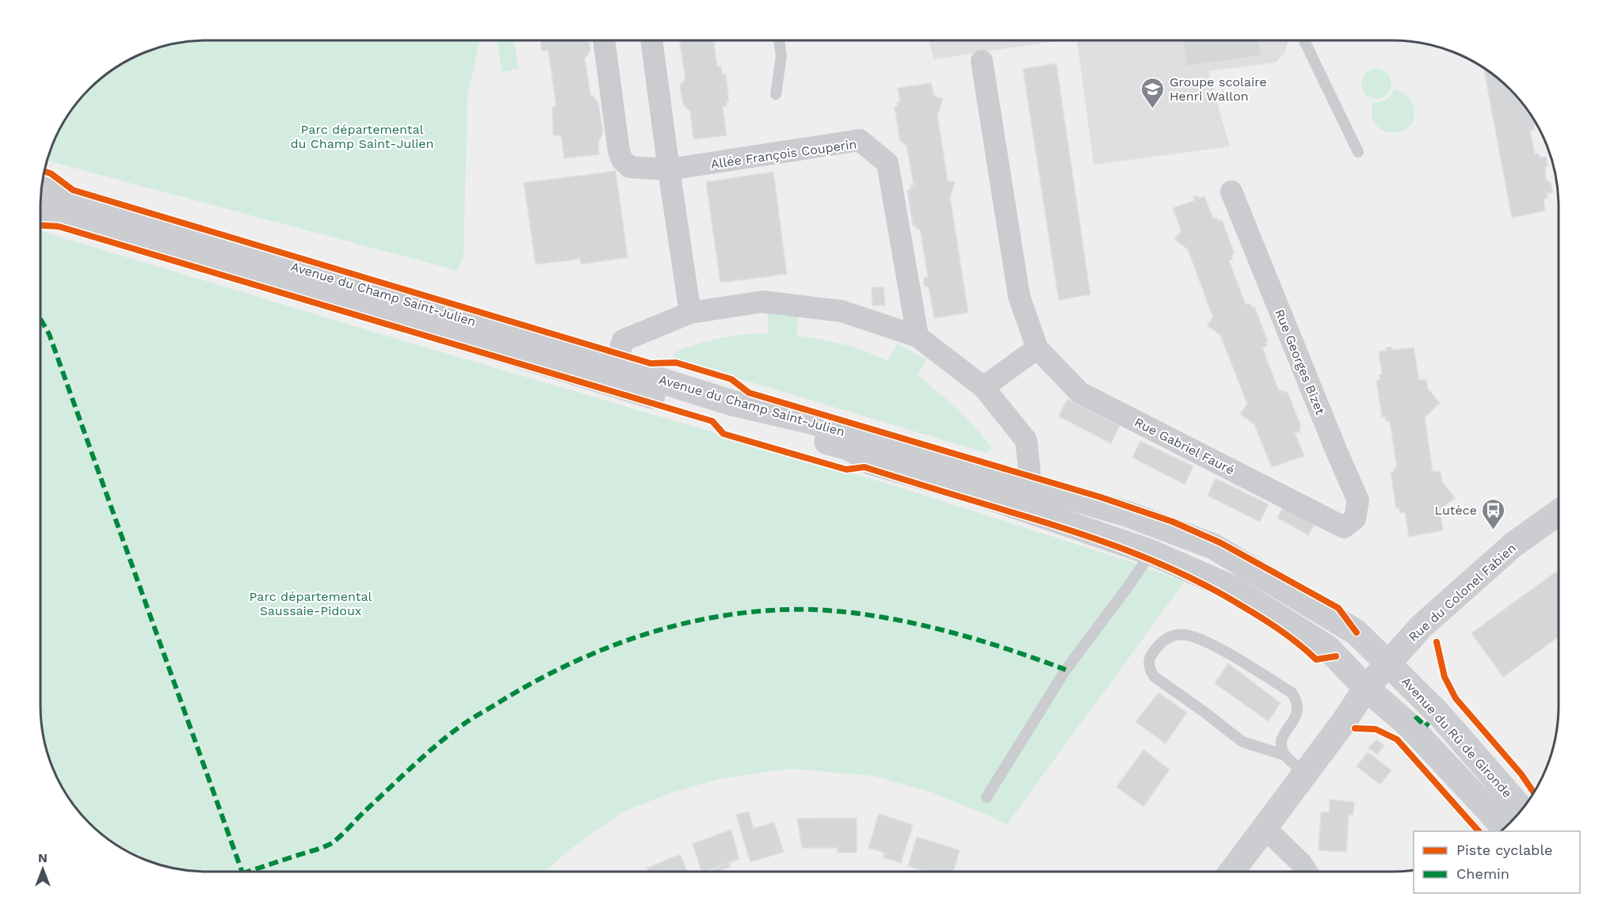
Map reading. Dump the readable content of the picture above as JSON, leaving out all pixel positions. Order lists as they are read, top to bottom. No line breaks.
{"streets":{"main road":["Avenue du Champ Saint-Julien","Rue du Colonel Fabien","Avenue du Rû de Gironde"],"street":["Allée François Couperin","Rue Georges Bizet","Rue Gabriel Fauré"]},"crossings":[["Avenue du Champ Saint-Julien","Rue du Colonel Fabien"],["Avenue du Champ Saint-Julien","Avenue du Rû de Gironde"],["Rue Georges Bizet","Rue Gabriel Fauré"],["Rue du Colonel Fabien","Avenue du Rû de Gironde"]],"parks":["Parc départemental du Champ Saint-Julien","Parc départemental Saussaie-Pidoux"],"places":{"school or university":["Groupe scolaire Henri Wallon"],"bus stop":["Lutèce"]},"legend":["Piste cyclable","Chemin"],"north":"top"}
